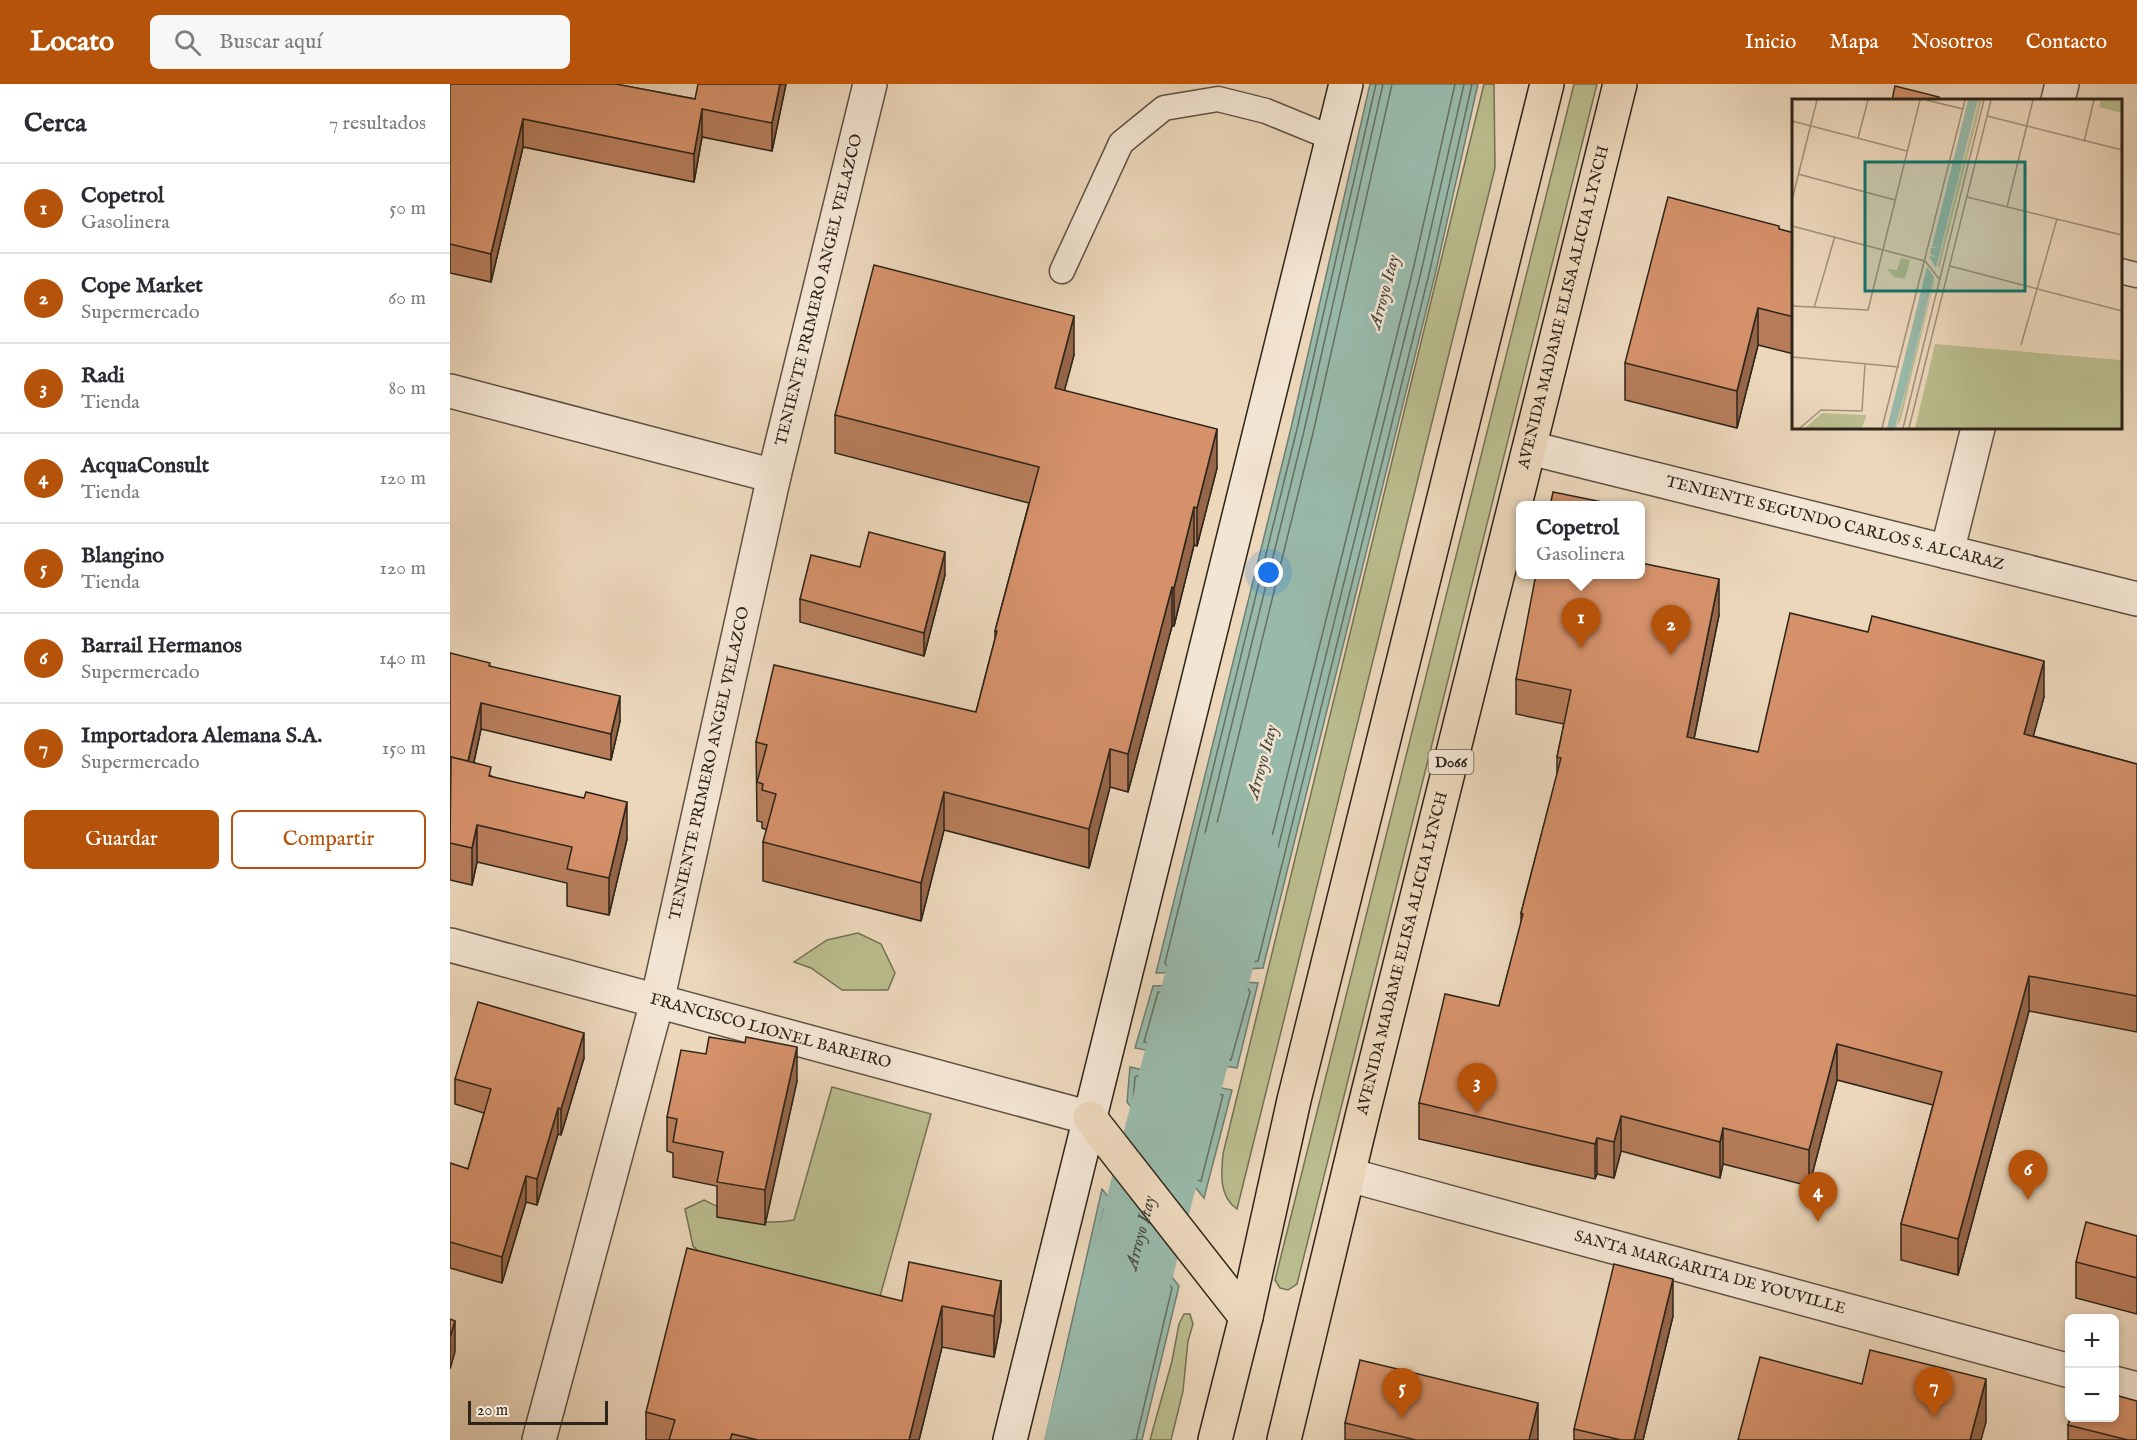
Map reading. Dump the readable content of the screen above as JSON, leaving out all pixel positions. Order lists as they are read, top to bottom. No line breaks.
{"streets":{"highway":["AVENIDA MADAME ELISA ALICIA LYNCH","D066"],"street":["TENIENTE PRIMERO ANGEL VELAZCO","TENIENTE SEGUNDO CARLOS S. ALCARAZ","FRANCISCO LIONEL BAREIRO","SANTA MARGARITA DE YOUVILLE"]},"crossings":[["TENIENTE PRIMERO ANGEL VELAZCO","FRANCISCO LIONEL BAREIRO"],["AVENIDA MADAME ELISA ALICIA LYNCH","TENIENTE SEGUNDO CARLOS S. ALCARAZ"],["AVENIDA MADAME ELISA ALICIA LYNCH","SANTA MARGARITA DE YOUVILLE"]],"water":["Arroyo Itay"],"scale_bar":"20 m","page":{"header":"Locato","search":"Buscar aquí","nav":["Inicio","Mapa","Nosotros","Contacto"],"heading":["Cerca","7 resultados"],"list":[{"mark":"1","name":"Copetrol","note":"Gasolinera","value":"50 m"},{"mark":"2","name":"Cope Market","note":"Supermercado","value":"60 m"},{"mark":"3","name":"Radi","note":"Tienda","value":"80 m"},{"mark":"4","name":"AcquaConsult","note":"Tienda","value":"120 m"},{"mark":"5","name":"Blangino","note":"Tienda","value":"120 m"},{"mark":"6","name":"Barrail Hermanos","note":"Supermercado","value":"140 m"},{"mark":"7","name":"Importadora Alemana S.A.","note":"Supermercado","value":"150 m"}],"popup":["Copetrol","Gasolinera"],"pins":["1","2","3","6","4","7","5"],"buttons":["Guardar","Compartir"],"map_buttons":["+","−"],"scale":"20 m"}}
